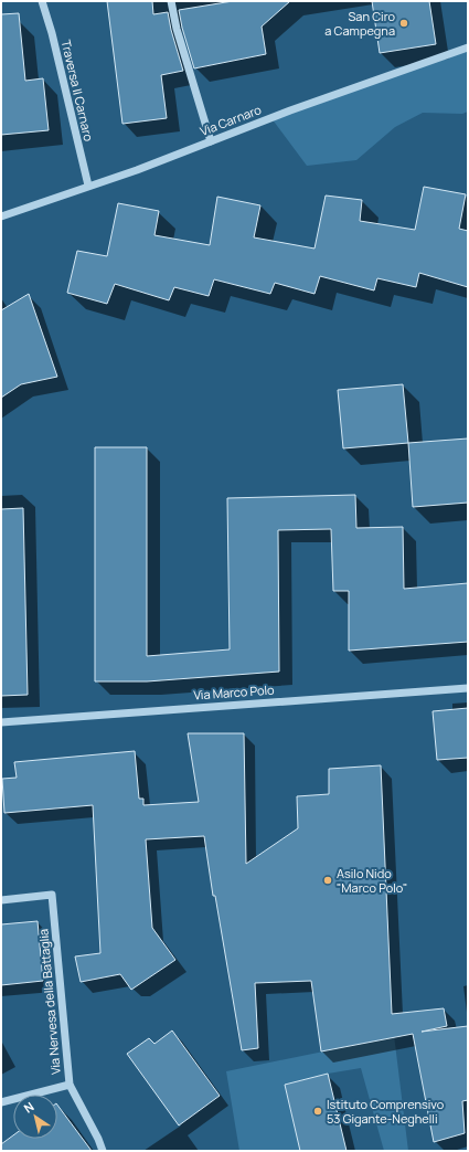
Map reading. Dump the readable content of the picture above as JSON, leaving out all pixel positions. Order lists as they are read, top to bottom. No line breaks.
{"streets":{"street":["Traversa II Carnaro","Via Carnaro","Via Marco Polo","Via Nervesa della Battaglia"]},"crossings":[["Traversa II Carnaro","Via Carnaro"]],"places":["San Ciro a Campegna","Asilo Nido \"Marco Polo\"","Istituto Comprensivo 53 Gigante-Neghelli"],"north":"top left"}
